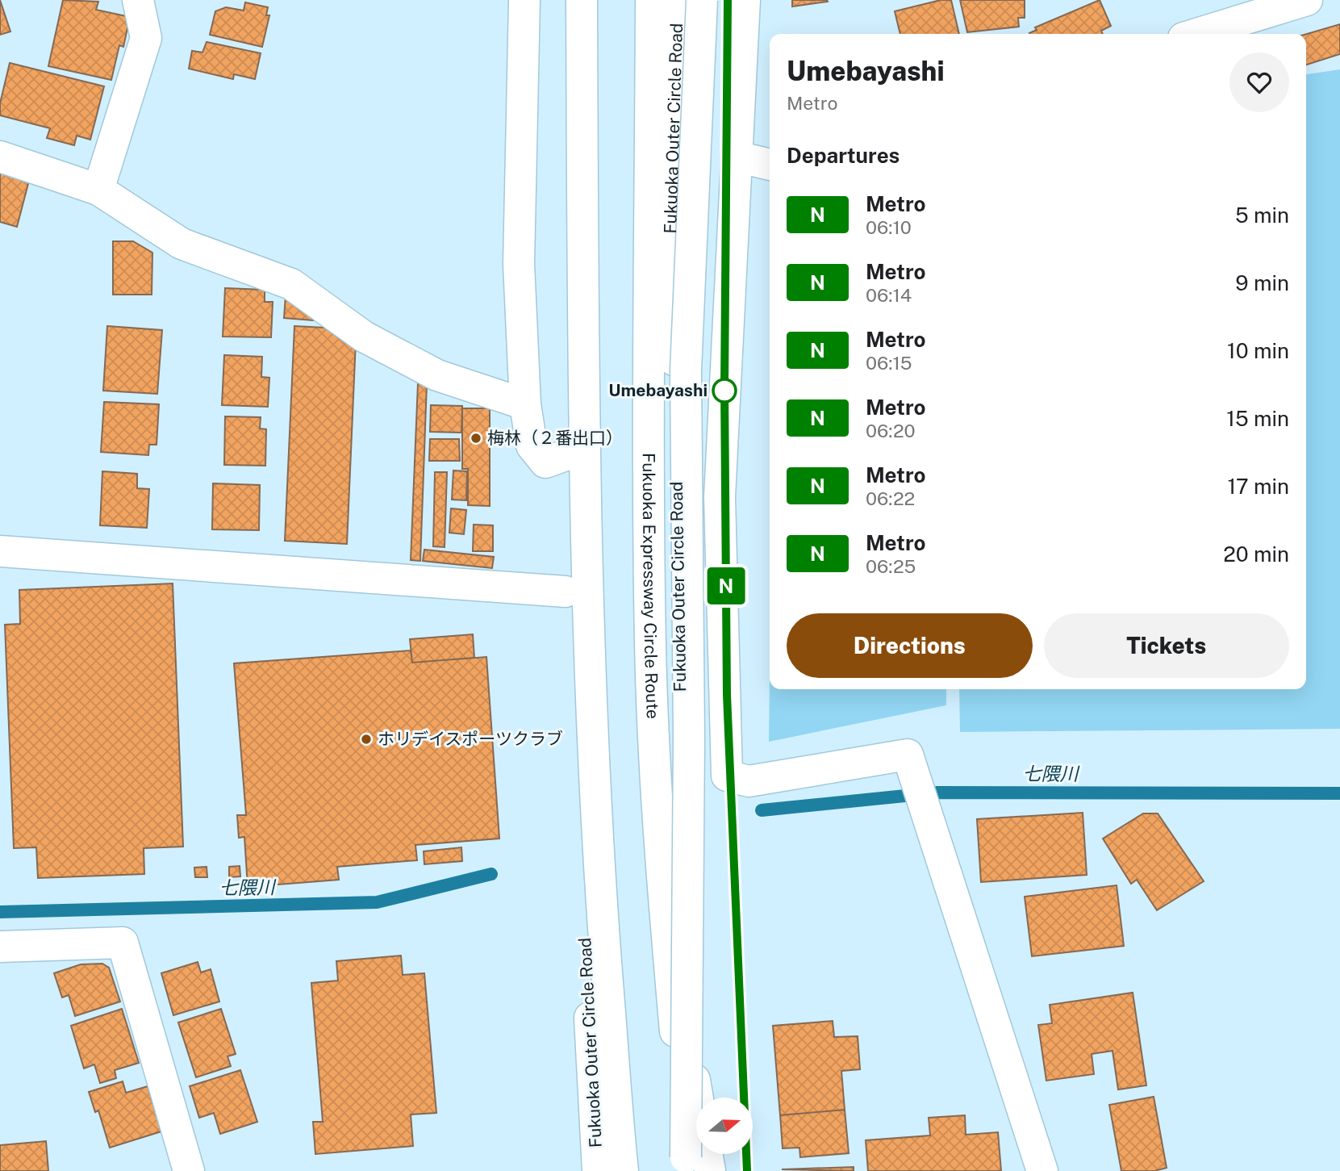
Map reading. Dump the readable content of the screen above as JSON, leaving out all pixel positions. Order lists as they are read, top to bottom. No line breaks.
{"streets":{"main road":["Fukuoka Outer Circle Road","Fukuoka Expressway Circle Route"]},"crossings":[["Fukuoka Outer Circle Road","Fukuoka Expressway Circle Route"]],"water":["七隈川"],"places":["Umebayashi","梅林（２番出口）","ホリデイスポーツクラブ"],"lines":["metro line N"],"north":"right","page":{"on_map":"N","heading":[["Umebayashi","Metro"],"Departures"],"list":[{"mark":"N","name":"Metro","note":"06:10","value":"5 min"},{"mark":"N","name":"Metro","note":"06:14","value":"9 min"},{"mark":"N","name":"Metro","note":"06:15","value":"10 min"},{"mark":"N","name":"Metro","note":"06:20","value":"15 min"},{"mark":"N","name":"Metro","note":"06:22","value":"17 min"},{"mark":"N","name":"Metro","note":"06:25","value":"20 min"}],"buttons":["Directions","Tickets"]}}
